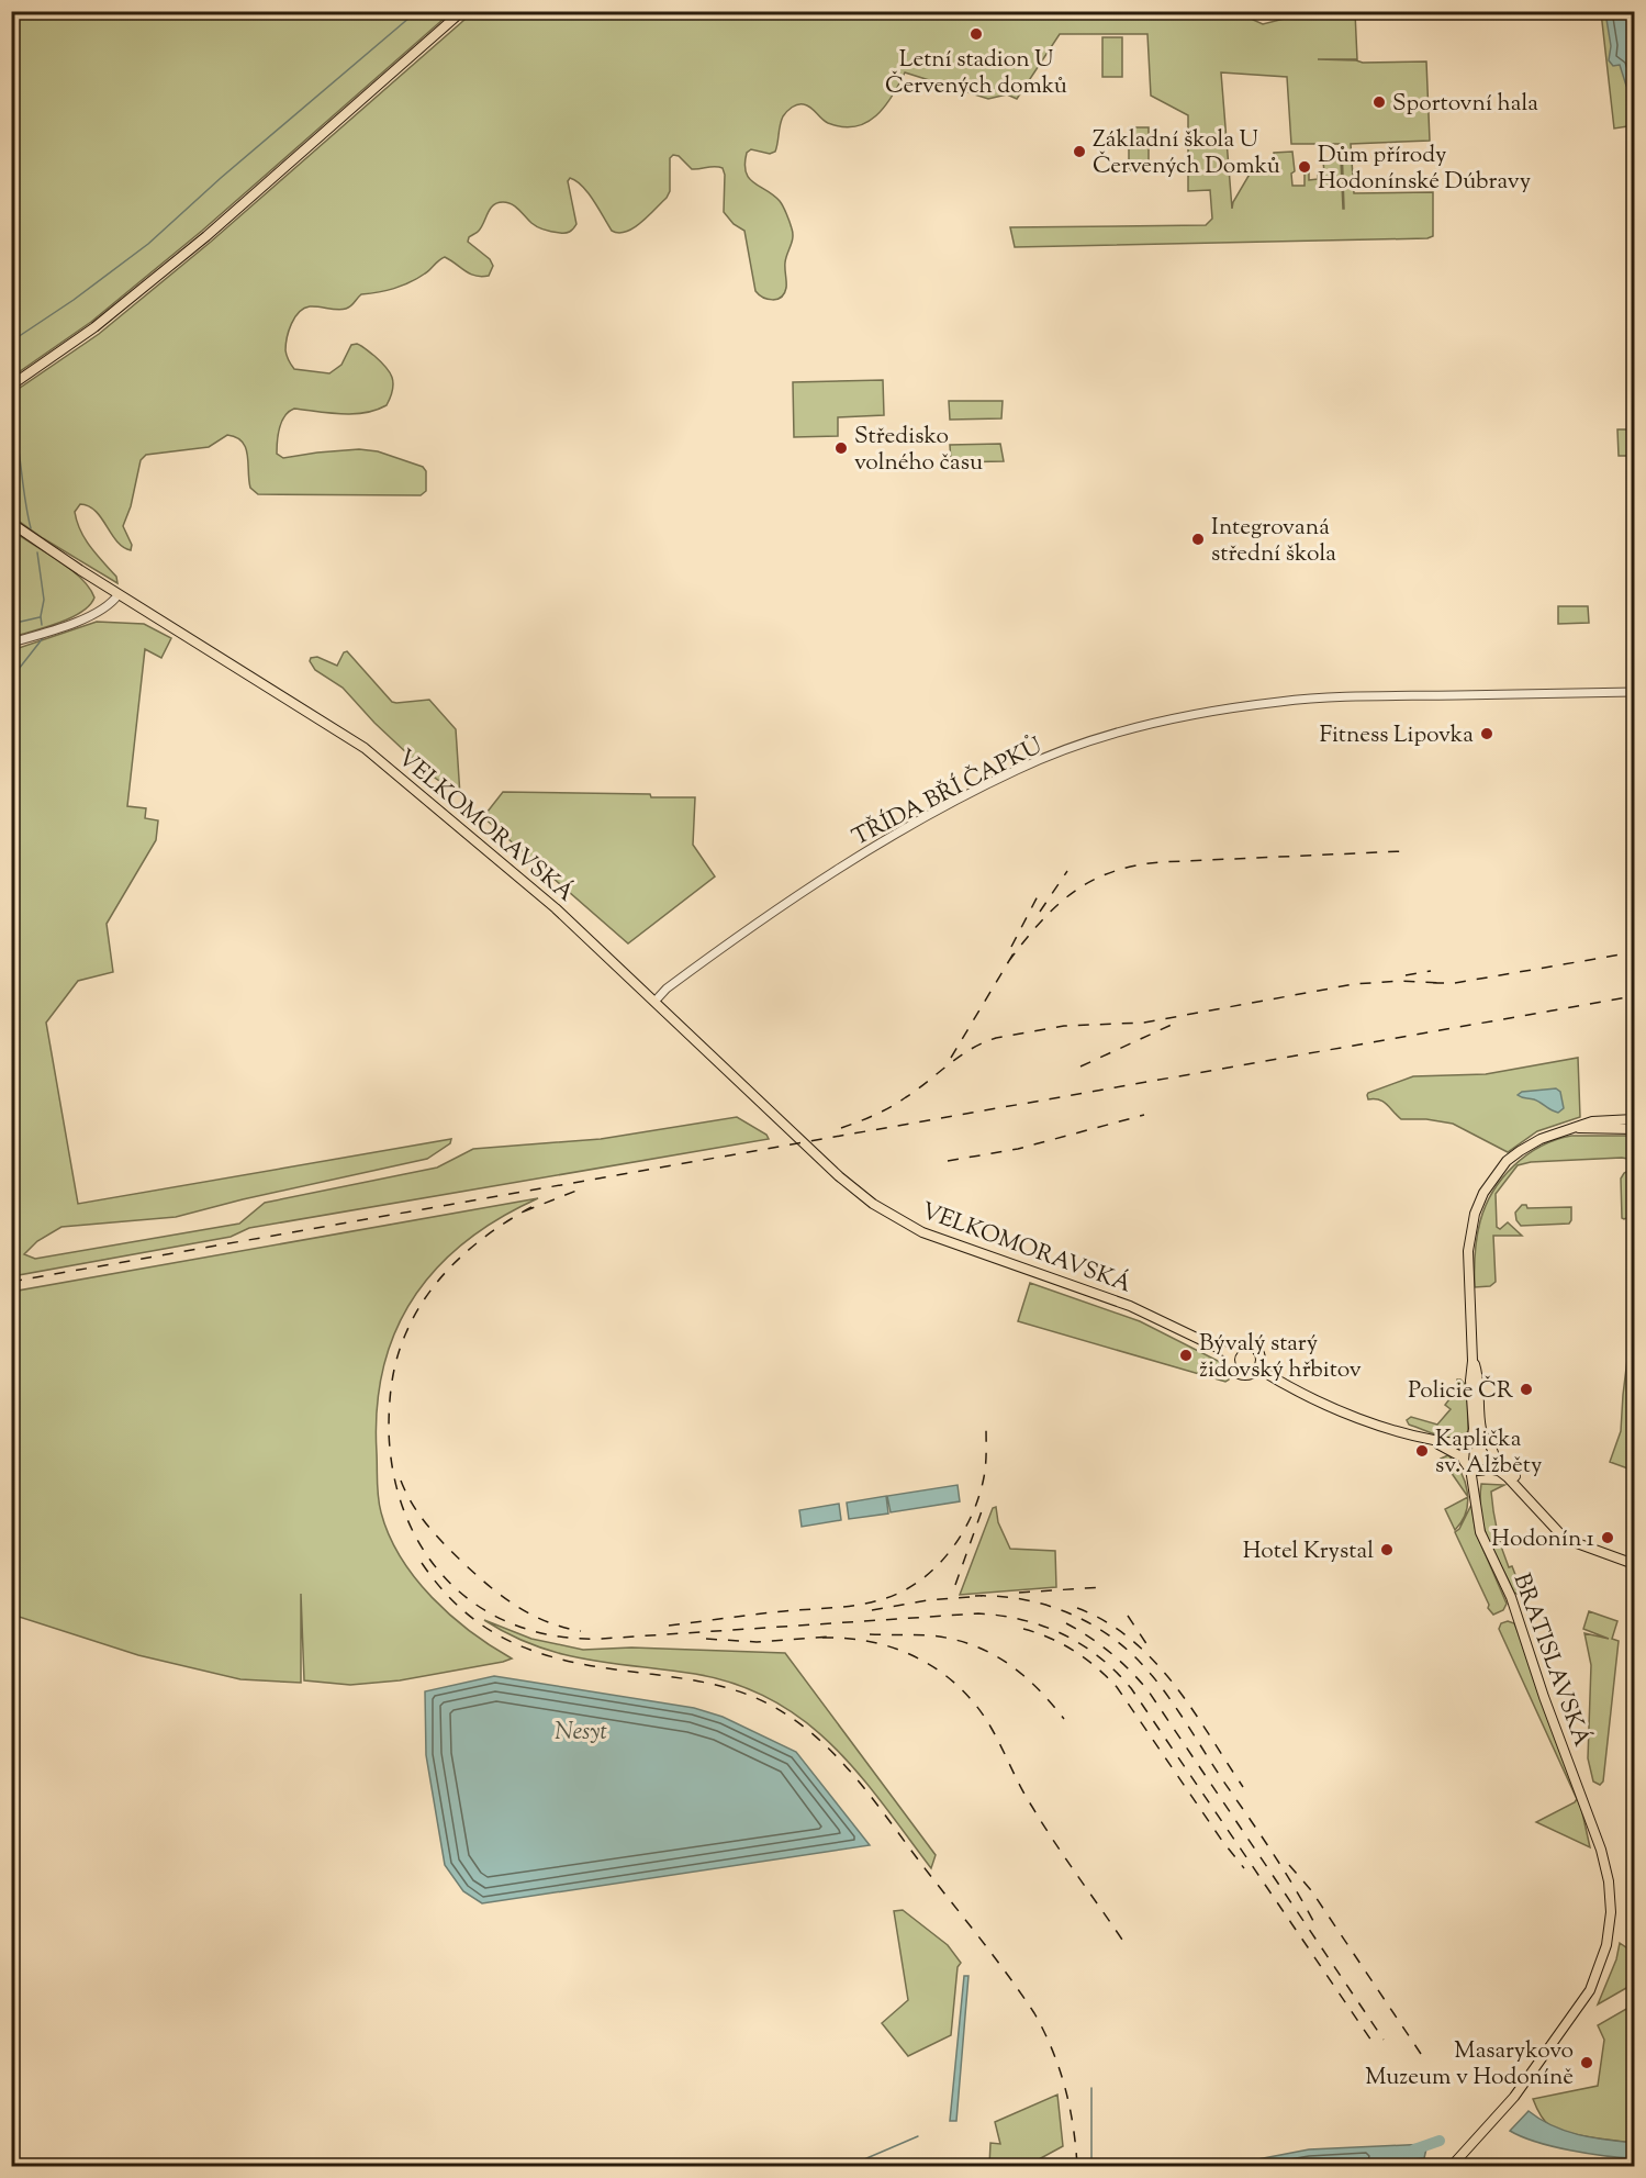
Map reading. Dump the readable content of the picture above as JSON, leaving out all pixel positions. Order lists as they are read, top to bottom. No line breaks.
{"streets":{"main road":["VELKOMORAVSKÁ","BRATISLAVSKÁ"],"street":["TŘÍDA BŘÍ ČAPKŮ"]},"crossings":[["TŘÍDA BŘÍ ČAPKŮ","VELKOMORAVSKÁ"],["VELKOMORAVSKÁ","BRATISLAVSKÁ"]],"water":["Nesyt"],"places":["Letní stadion U Červených domků","Sportovní hala","Základní škola U Červených Domků","Dům přírody Hodonínské Dúbravy","Středisko volného času","Integrovaná střední škola","Fitness Lipovka","Bývalý starý židovský hřbitov","Policie ČR","Kaplička sv. Alžběty","Hodonín 1","Hotel Krystal","Masarykovo Muzeum v Hodoníně"]}
